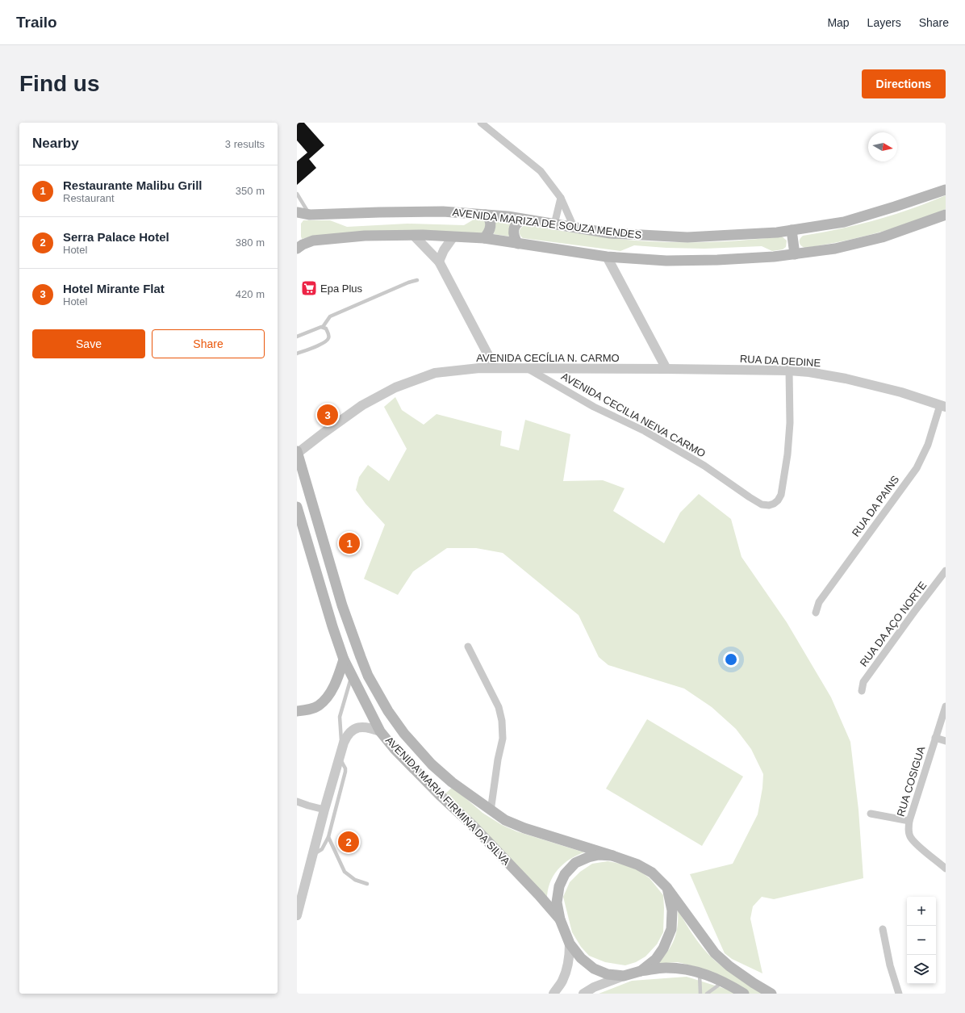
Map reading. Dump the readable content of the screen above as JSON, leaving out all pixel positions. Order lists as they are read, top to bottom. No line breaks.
{"streets":{"main road":["AVENIDA MARIZA DE SOUZA MENDES","AVENIDA MARIA FIRMINA DA SILVA"],"street":["AVENIDA CECÍLIA N. CARMO","RUA DA DEDINE","AVENIDA CECILIA NEIVA CARMO","RUA DA PAINS","RUA DA AÇO NORTE","RUA COSIGUA"]},"crossings":[["AVENIDA CECÍLIA N. CARMO","RUA DA DEDINE"],["AVENIDA CECÍLIA N. CARMO","AVENIDA CECILIA NEIVA CARMO"],["AVENIDA CECÍLIA N. CARMO","AVENIDA MARIA FIRMINA DA SILVA"],["RUA DA DEDINE","AVENIDA CECILIA NEIVA CARMO"],["RUA DA DEDINE","RUA DA PAINS"]],"places":{"supermarket":["Epa Plus"]},"north":"right","page":{"header":"Trailo","nav":["Map","Layers","Share"],"buttons":["Directions",["Save","Share"]],"title":"Find us","heading":["Nearby","3 results"],"list":[{"mark":"1","name":"Restaurante Malibu Grill","note":"Restaurant","value":"350 m"},{"mark":"2","name":"Serra Palace Hotel","note":"Hotel","value":"380 m"},{"mark":"3","name":"Hotel Mirante Flat","note":"Hotel","value":"420 m"}],"pins":["3","1","2"],"map_buttons":["+","−"]}}
